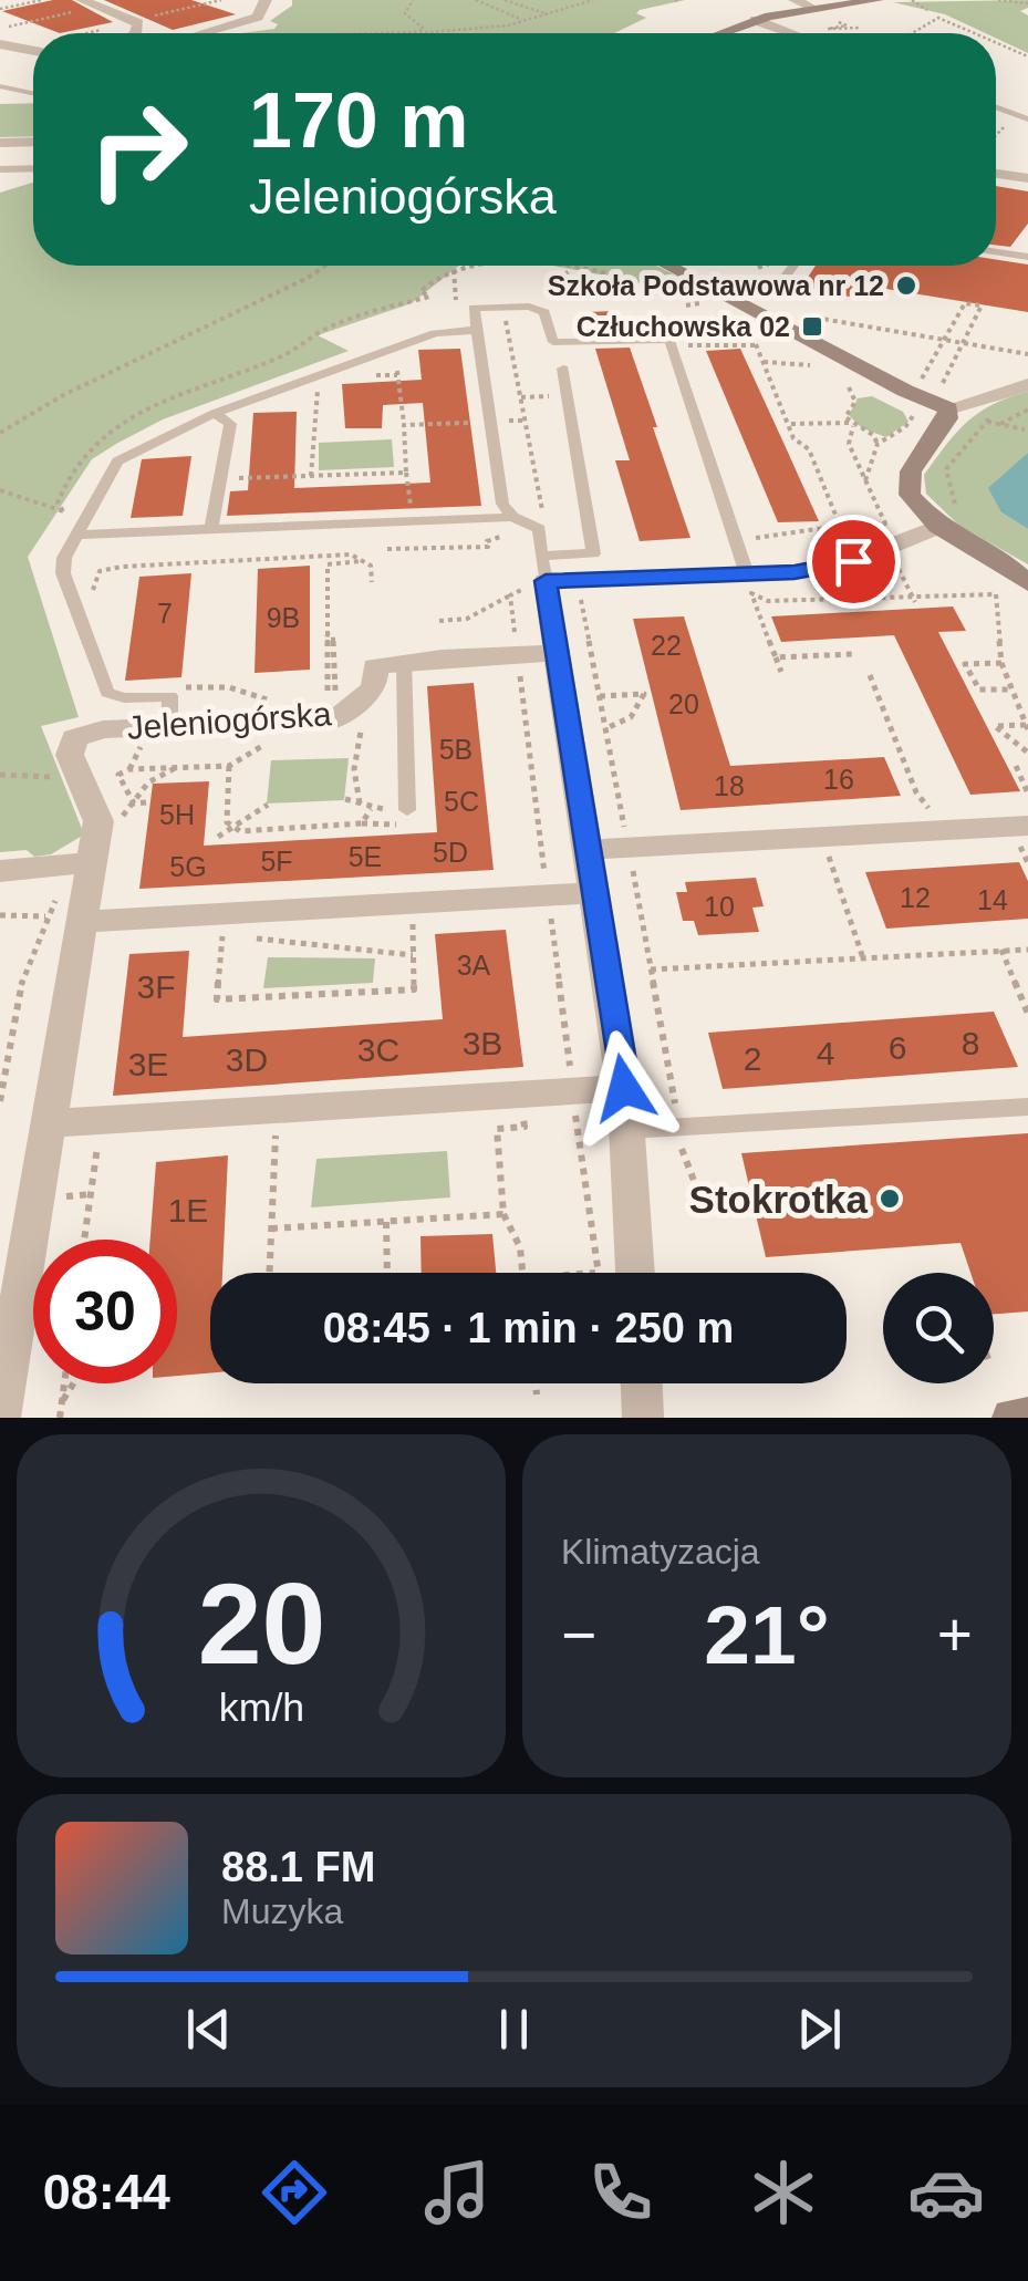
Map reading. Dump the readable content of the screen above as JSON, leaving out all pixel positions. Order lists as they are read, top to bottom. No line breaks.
{"streets":{"street":["Jeleniogórska"]},"places":{"other":["Szkoła Podstawowa nr 12","Stokrotka"],"transit":["Człuchowska 02"]},"house_numbers":["7","9B","22","20","5B","16","18","5C","5H","5D","5E","5F","5G","12","14","10","3A","3F","3B","8","6","3C","4","2","3D","3E","1E"],"page":{"turn":["170 m","Jeleniogórska"],"limit":"30","trip":"08:45 · 1 min · 250 m","tile":"Klimatyzacja","heat":["−","21°","+"],"song":["88.1 FM","Muzyka"],"tabs":"08:44","gauge":["20","km/h"]}}
